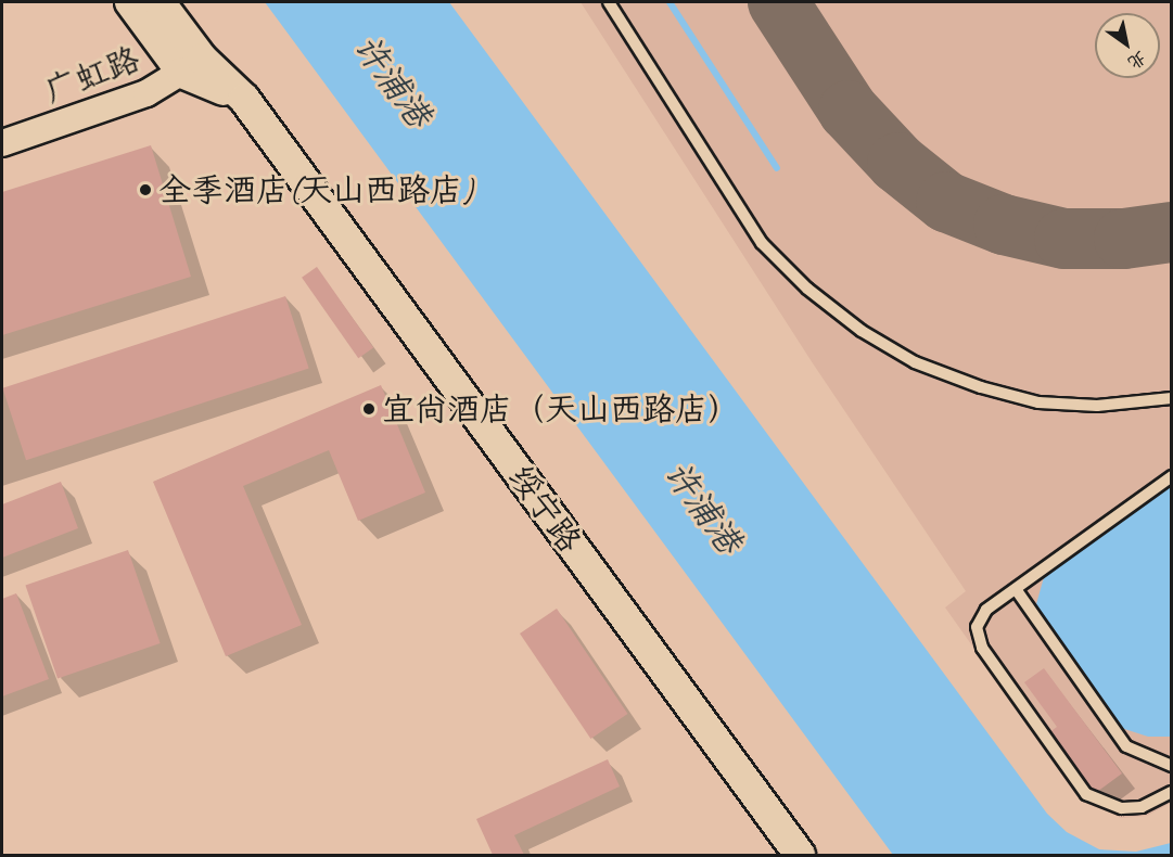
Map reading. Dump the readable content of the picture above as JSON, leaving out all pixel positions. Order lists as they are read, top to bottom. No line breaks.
{"streets":{"main road":["绥宁路"],"street":["广虹路"]},"crossings":[["广虹路","绥宁路"]],"water":["许浦港"],"places":["全季酒店(天山西路店)","宜尚酒店（天山西路店）"],"north":"bottom right"}
